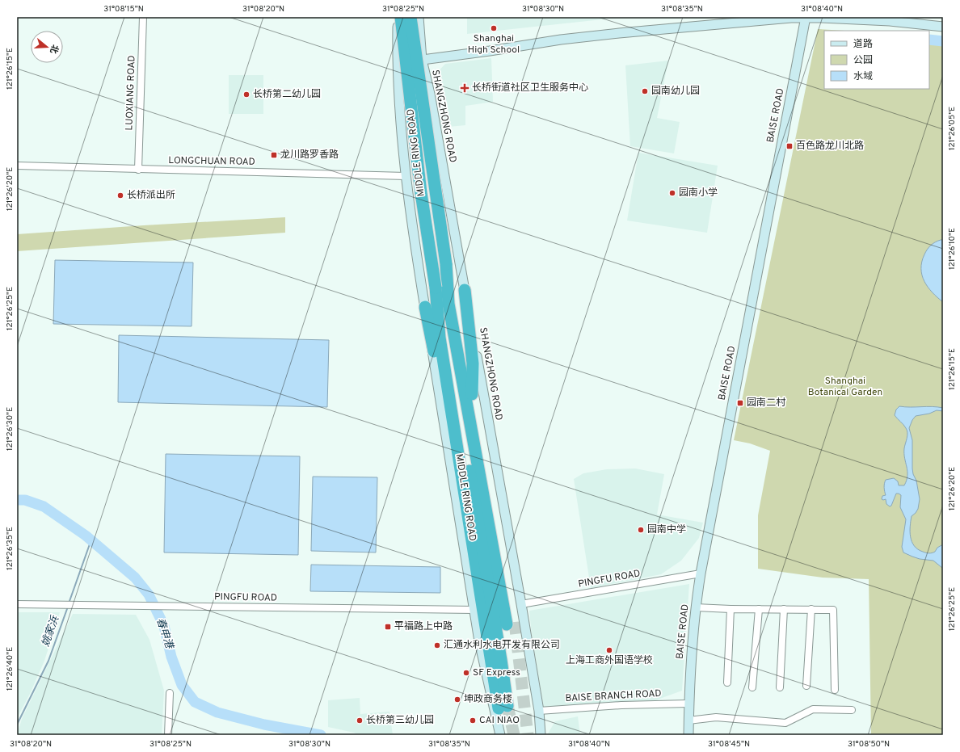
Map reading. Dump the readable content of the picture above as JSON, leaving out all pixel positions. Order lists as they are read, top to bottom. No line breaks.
{"streets":{"highway":["MIDDLE RING ROAD"],"street":["LUOXIANG ROAD","BAISE ROAD","SHANGZHONG ROAD","LONGCHUAN ROAD","PINGFU ROAD","BAISE BRANCH ROAD"]},"crossings":[["LUOXIANG ROAD","LONGCHUAN ROAD"],["BAISE ROAD","PINGFU ROAD"],["BAISE ROAD","BAISE BRANCH ROAD"],["SHANGZHONG ROAD","PINGFU ROAD"],["SHANGZHONG ROAD","BAISE BRANCH ROAD"]],"water":["姚家浜","春申港"],"parks":["Shanghai Botanical Garden"],"places":{"other":["Shanghai High School","园南幼儿园","长桥第二幼儿园","园南小学","长桥派出所","园南中学","汇通水利水电开发有限公司","上海工商外国语学校","SF Express","坤政商务楼","长桥第三幼儿园","CAI NIAO"],"health":["长桥街道社区卫生服务中心"],"transit":["百色路龙川北路","龙川路罗香路","园南二村","平福路上中路"]},"legend":["道路","公园","水域"],"north":"right","coordinates":["31°08'15\"N","31°08'20\"N","31°08'25\"N","31°08'30\"N","31°08'35\"N","31°08'40\"N","121°26'15\"E","121°26'05\"E","121°26'20\"E","121°26'10\"E","121°26'25\"E","121°26'30\"E","121°26'35\"E","121°26'40\"E","31°08'45\"N","31°08'50\"N"]}
